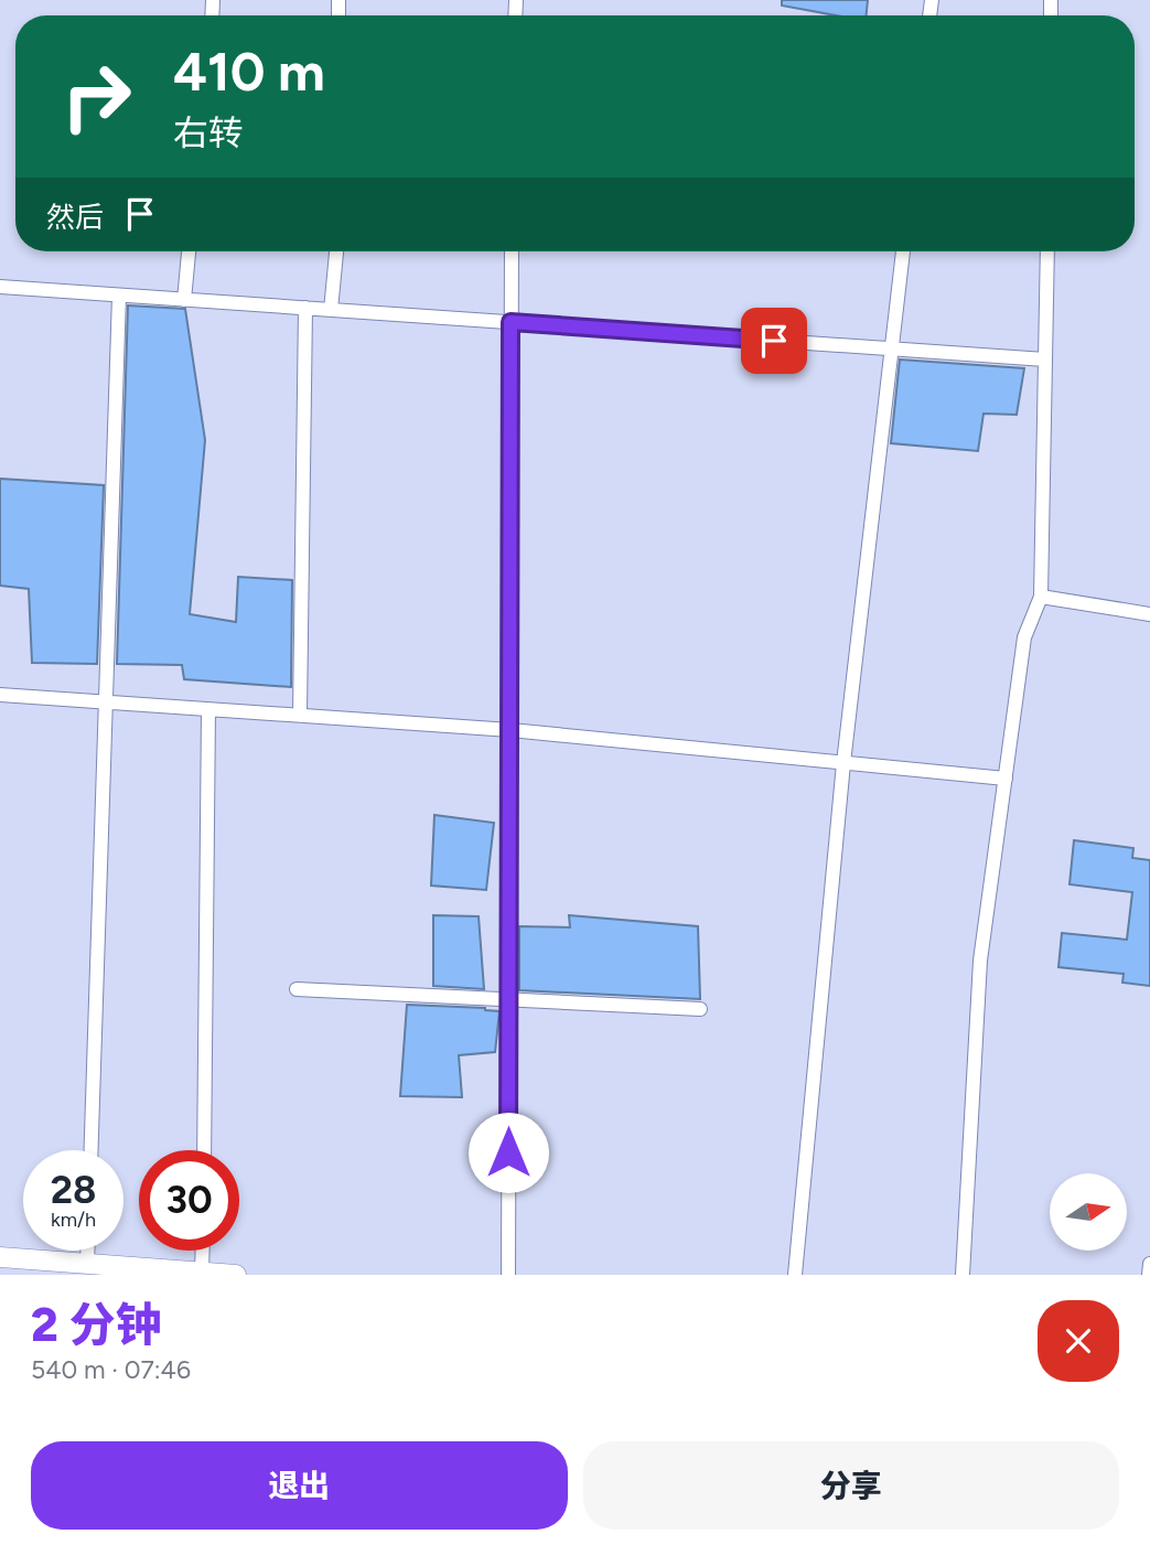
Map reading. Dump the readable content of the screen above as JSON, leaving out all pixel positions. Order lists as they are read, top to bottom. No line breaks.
{"north":"right","page":{"turn":["410 m","右转"],"then":"然后","speed":"28 km/h","limit":"30","heading":["2 分钟","540 m · 07:46"],"buttons":["退出","分享"]}}
